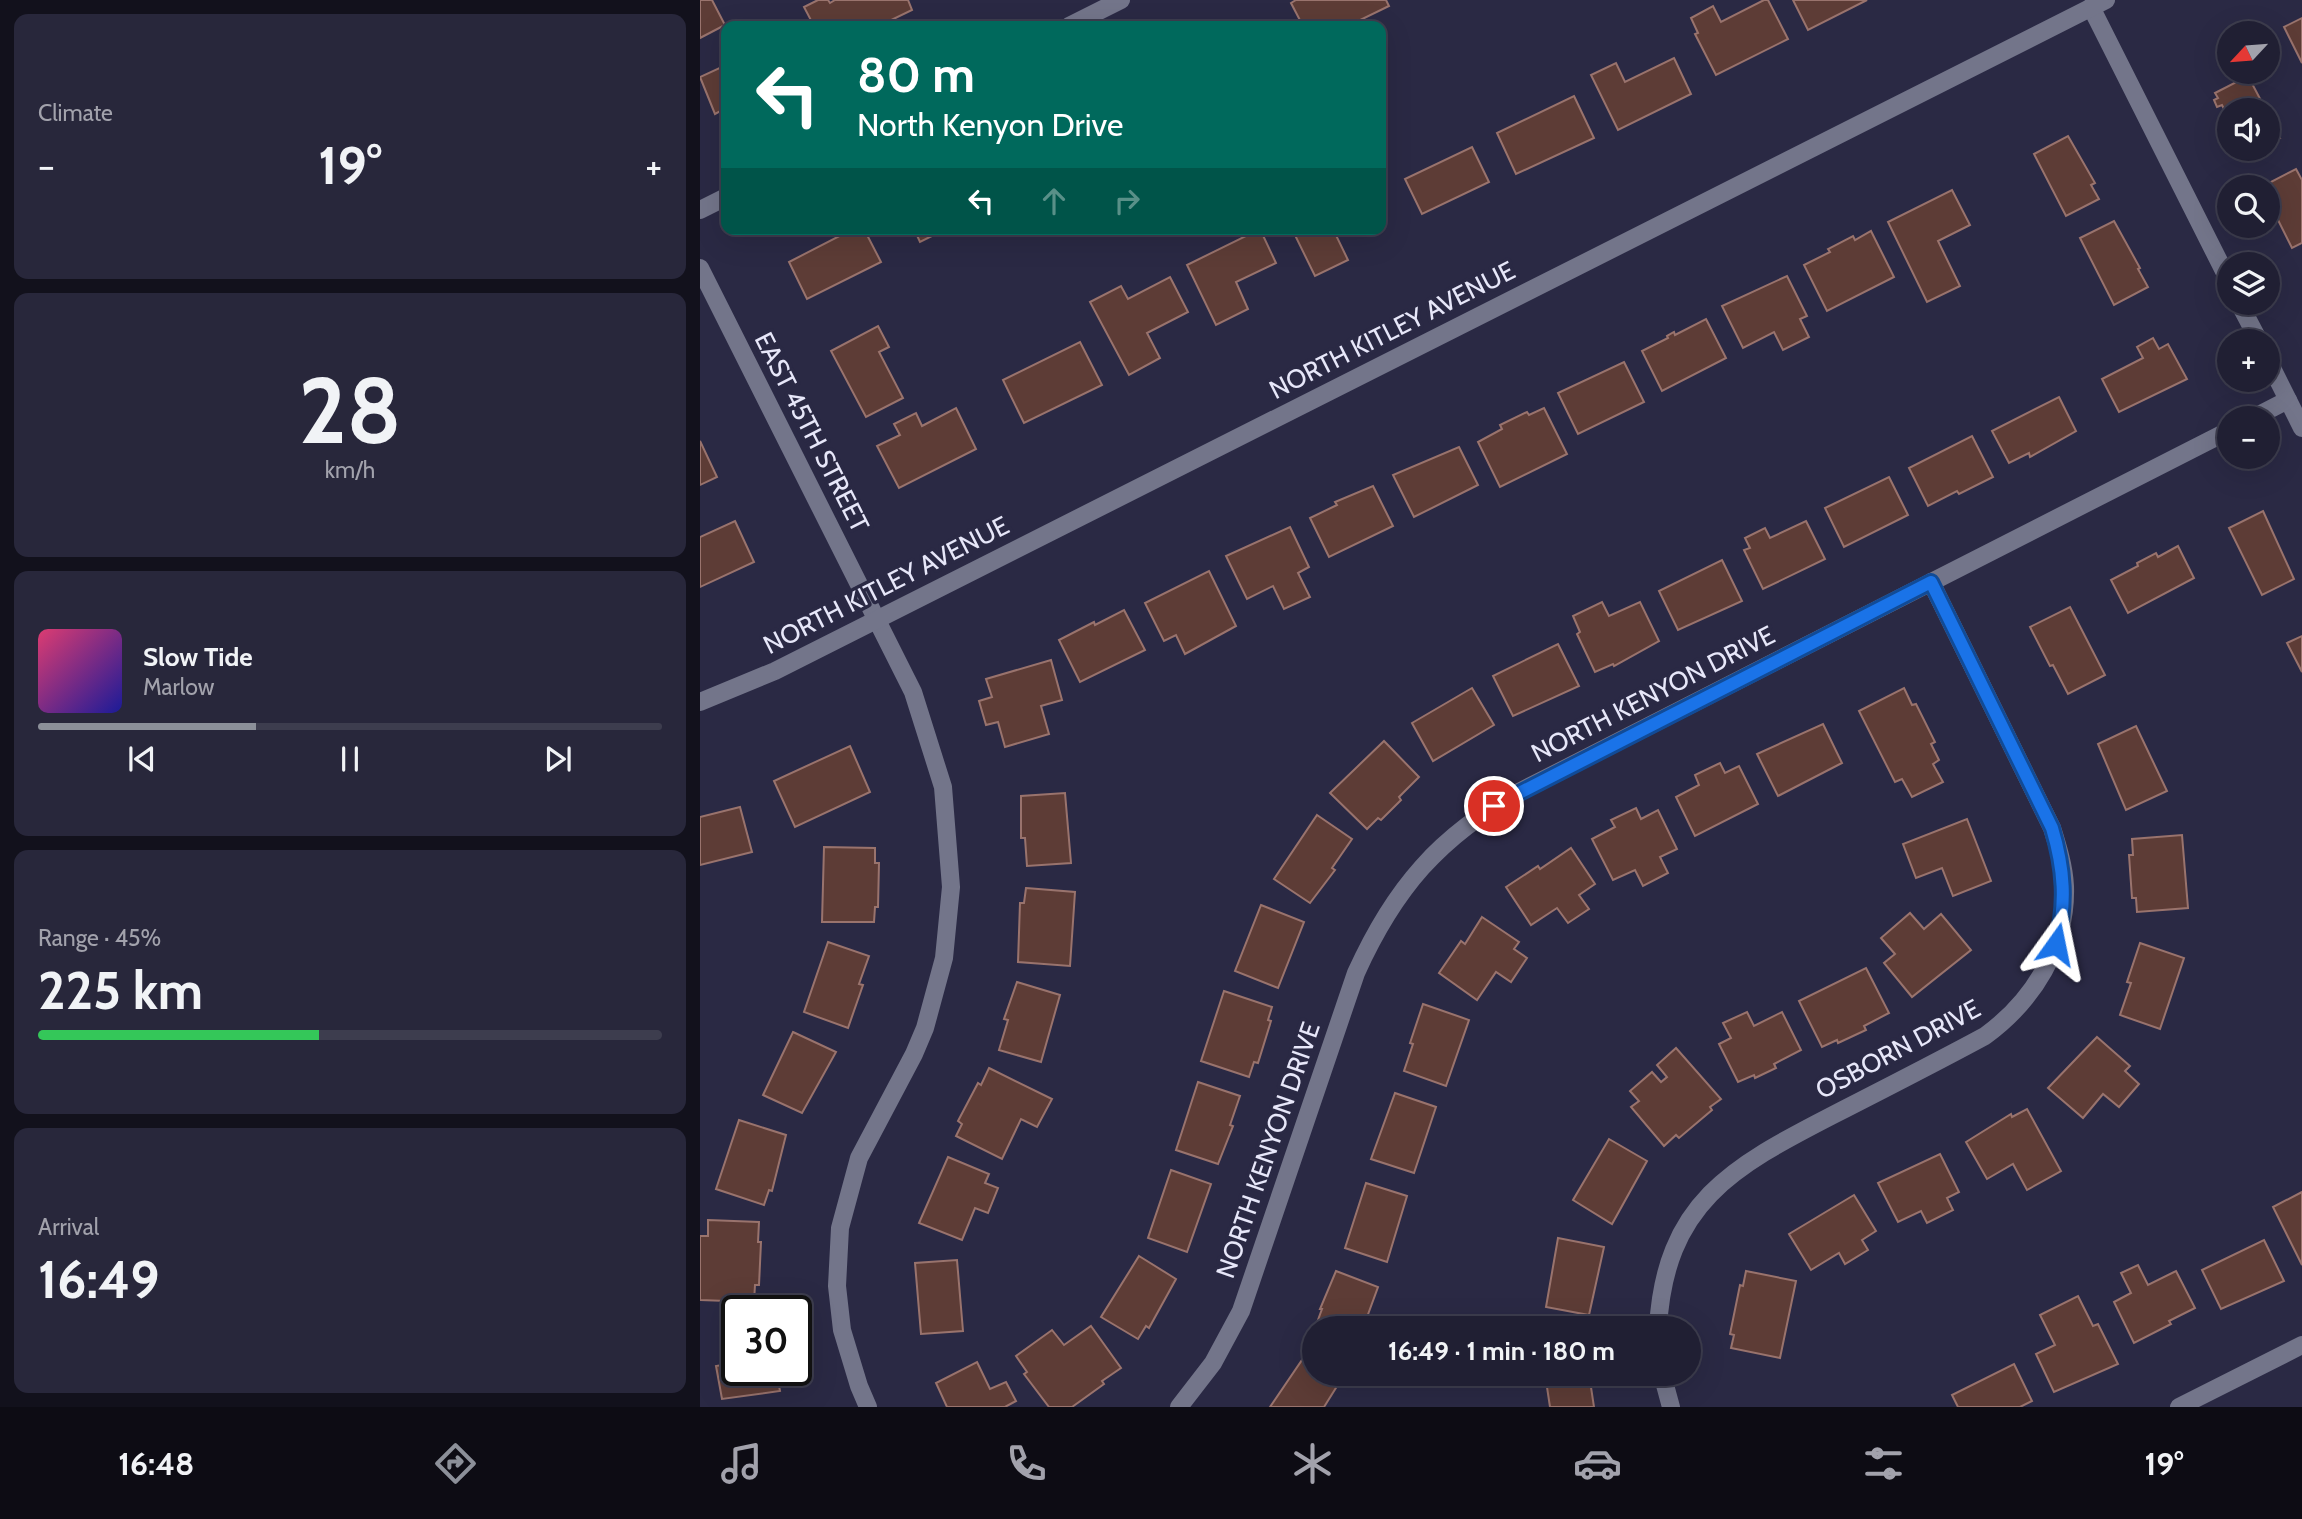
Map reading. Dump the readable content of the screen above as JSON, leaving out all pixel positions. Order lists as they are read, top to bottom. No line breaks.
{"streets":{"street":["NORTH KITLEY AVENUE","EAST 45TH STREET","NORTH KENYON DRIVE","OSBORN DRIVE"]},"crossings":[["NORTH KITLEY AVENUE","EAST 45TH STREET"],["NORTH KENYON DRIVE","OSBORN DRIVE"]],"north":"bottom left","page":{"tile":["Climate",["28","km/h"],["Range · 45%","225 km"],["Arrival","16:49"]],"map_buttons":["+","−"],"turn":["80 m","North Kenyon Drive"],"heat":["−","19°","+"],"song":["Slow Tide","Marlow"],"limit":"30","trip":"16:49 · 1 min · 180 m","tabs":["16:48","19°"]}}
